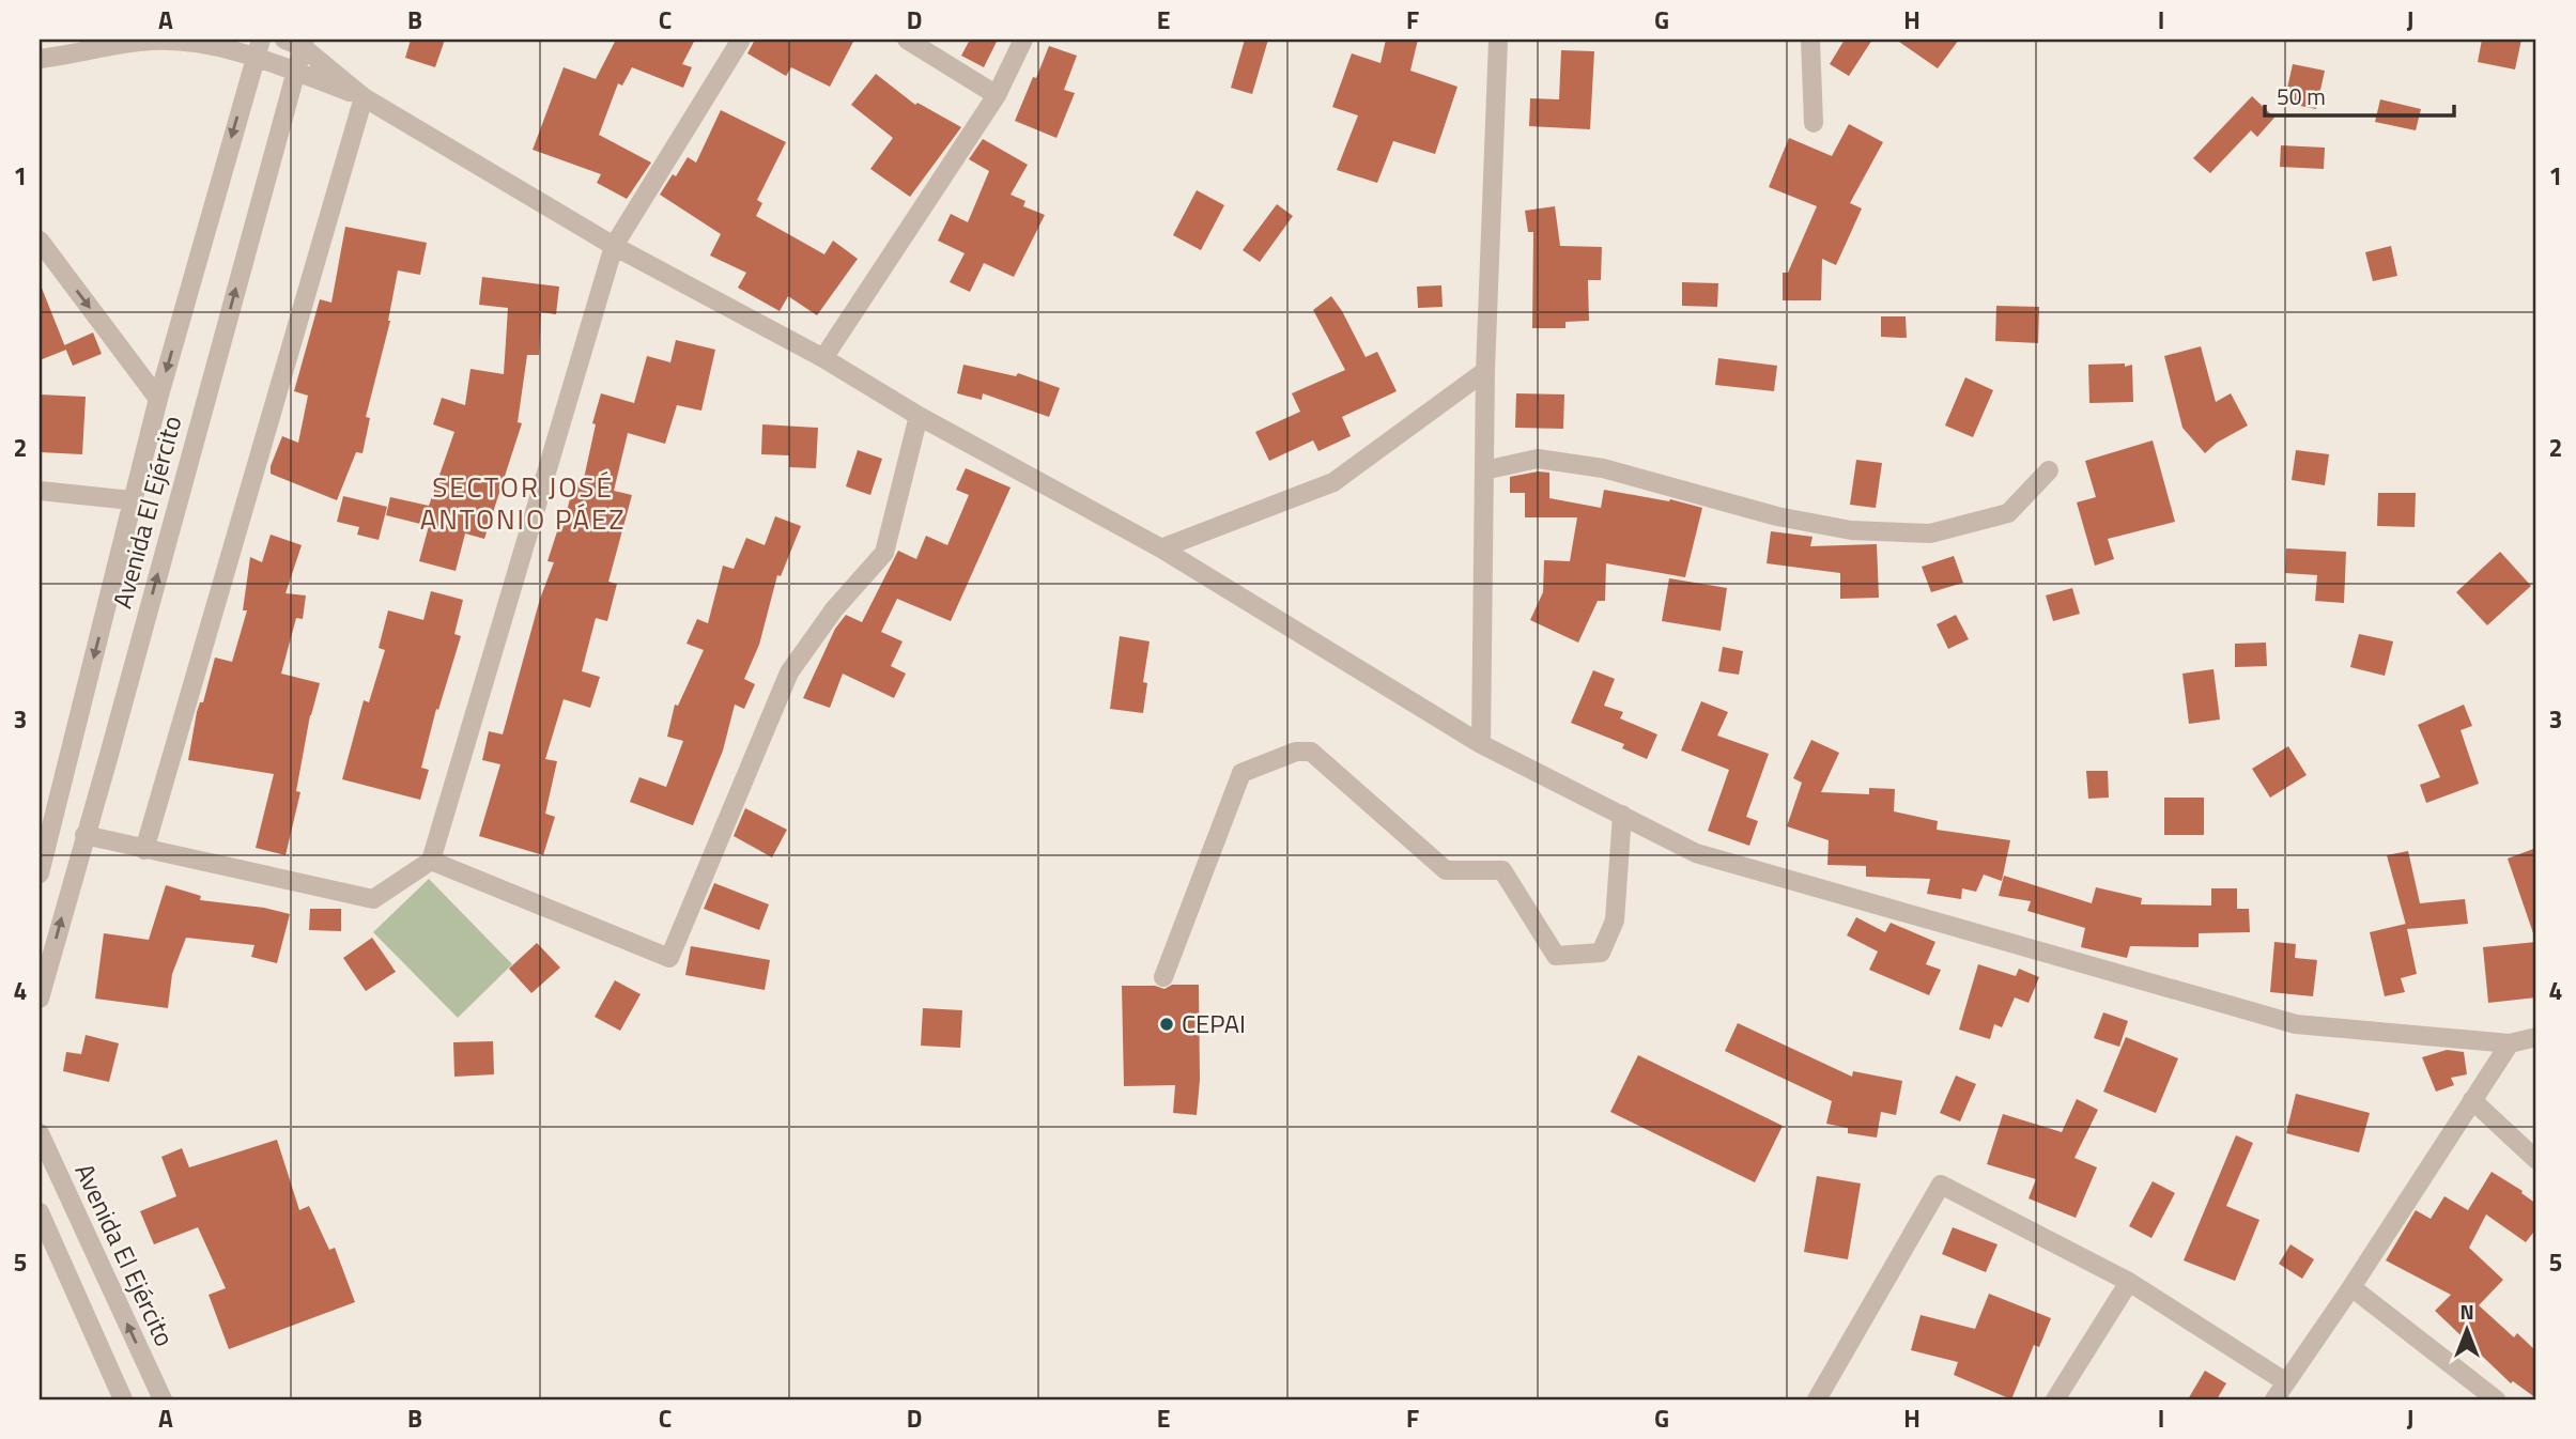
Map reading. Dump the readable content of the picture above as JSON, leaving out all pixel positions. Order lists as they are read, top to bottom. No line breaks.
{"streets":{"street":["Avenida El Ejército"]},"districts":["SECTOR JOSÉ ANTONIO PÁEZ"],"places":["CEPAI"],"scale_bar":"50 m","north":"top","grid":{"columns":["A","B","C","D","E","F","G","H","I","J"],"rows":["1","2","3","4","5"]}}
